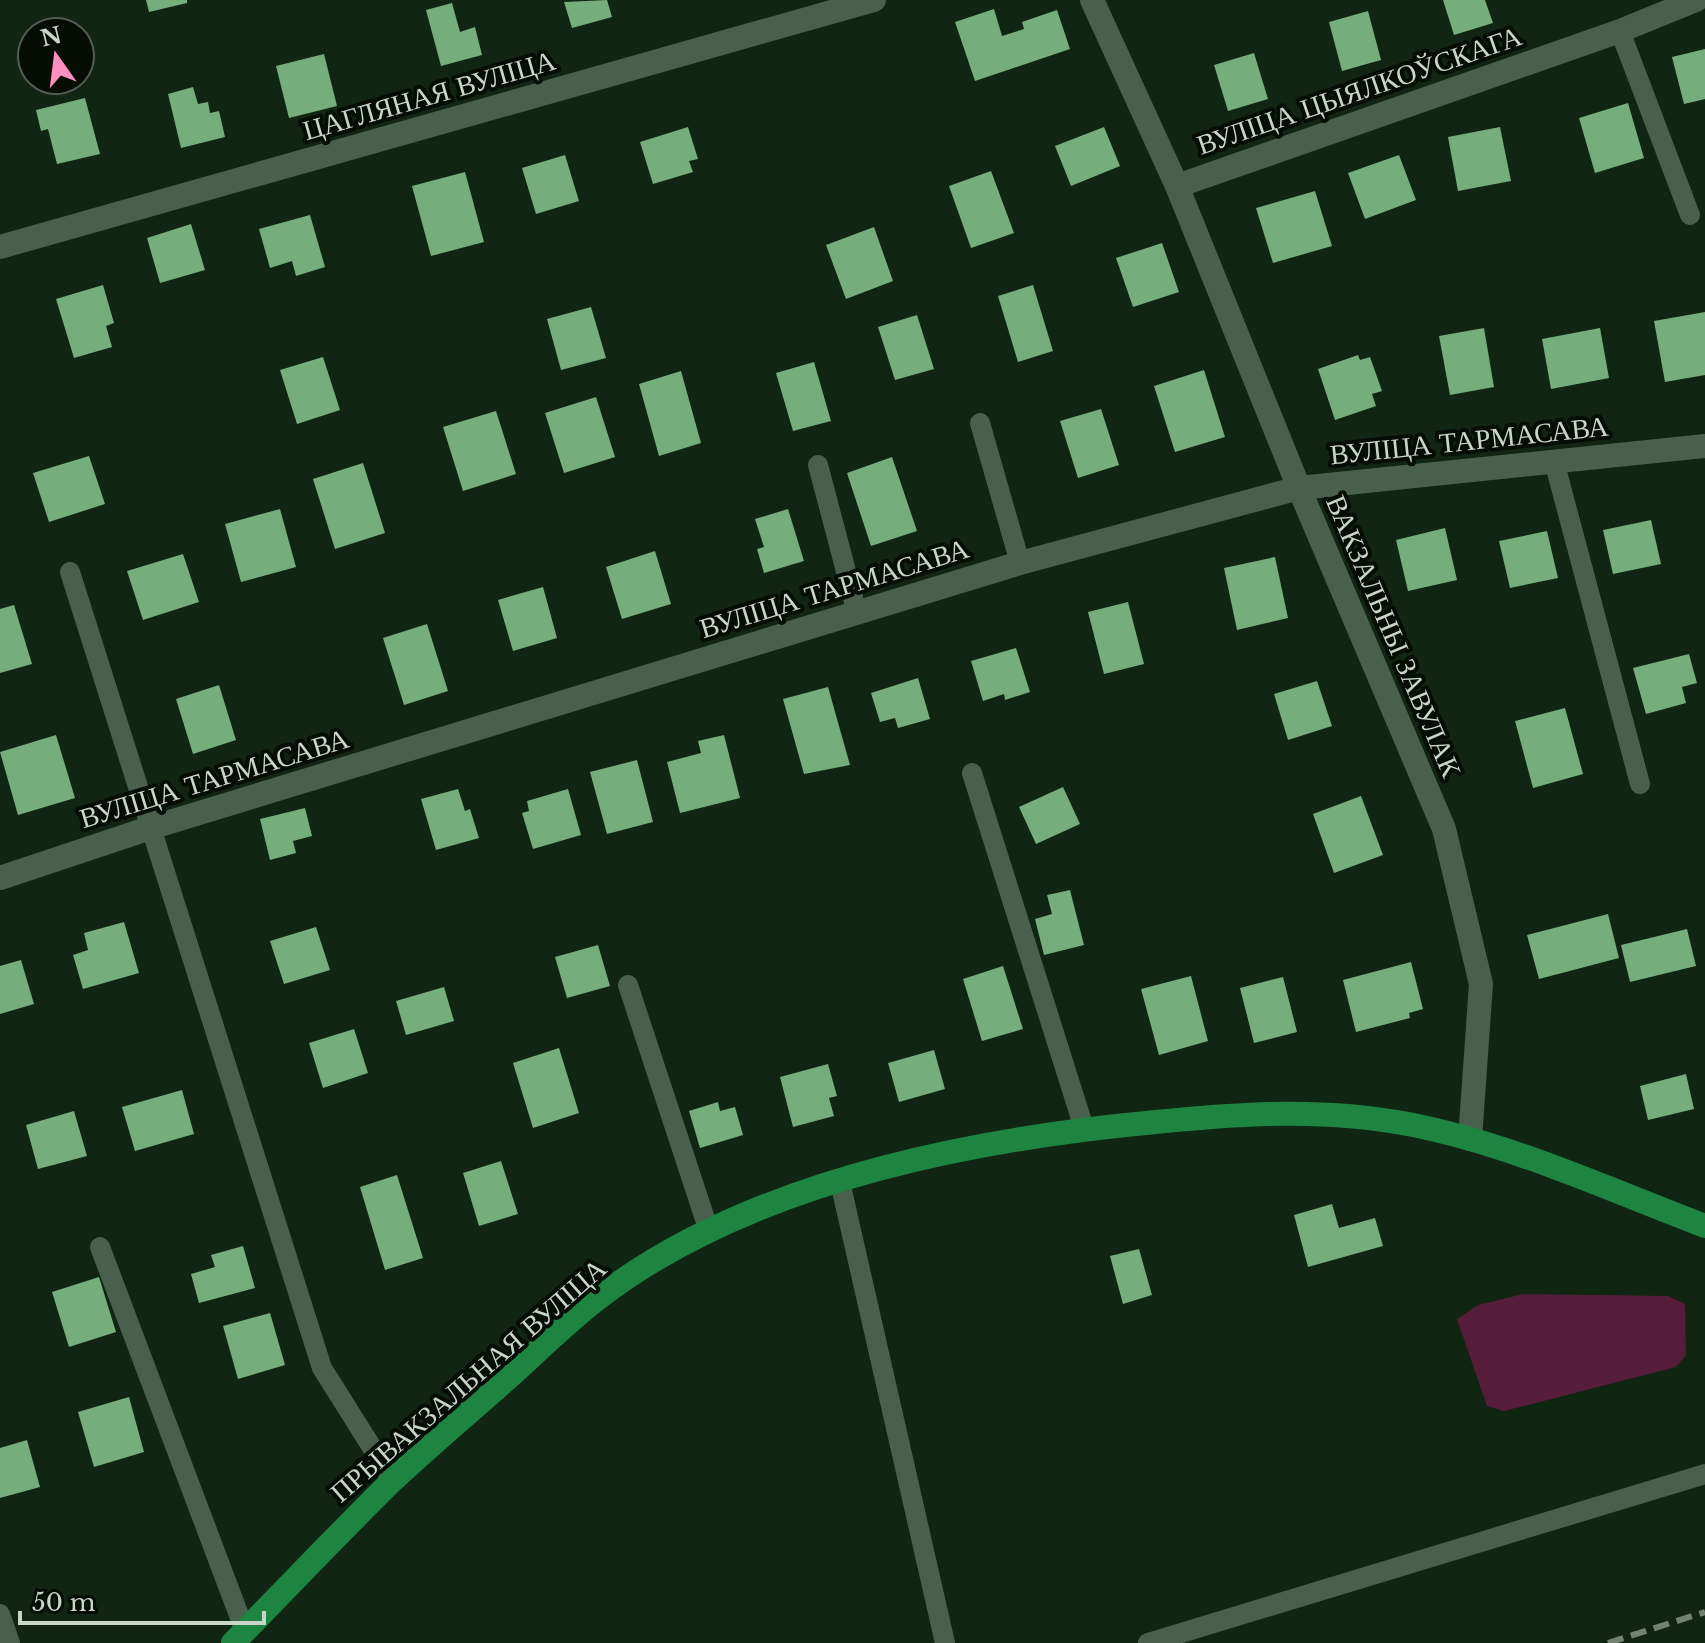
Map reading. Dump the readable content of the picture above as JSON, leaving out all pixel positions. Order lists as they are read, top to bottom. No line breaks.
{"streets":{"main road":["ПРЫВАКЗАЛЬНАЯ ВУЛІЦА"],"street":["ВУЛІЦА ЦЫЯЛКОЎСКАГА","ЦАГЛЯНАЯ ВУЛІЦА","ВУЛІЦА ТАРМАСАВА","ВАКЗАЛЬНЫ ЗАВУЛАК"]},"crossings":[["ВУЛІЦА ЦЫЯЛКОЎСКАГА","ВАКЗАЛЬНЫ ЗАВУЛАК"],["ВУЛІЦА ТАРМАСАВА","ВАКЗАЛЬНЫ ЗАВУЛАК"],["ВАКЗАЛЬНЫ ЗАВУЛАК","ПРЫВАКЗАЛЬНАЯ ВУЛІЦА"]],"scale_bar":"50 m","north":"top"}
